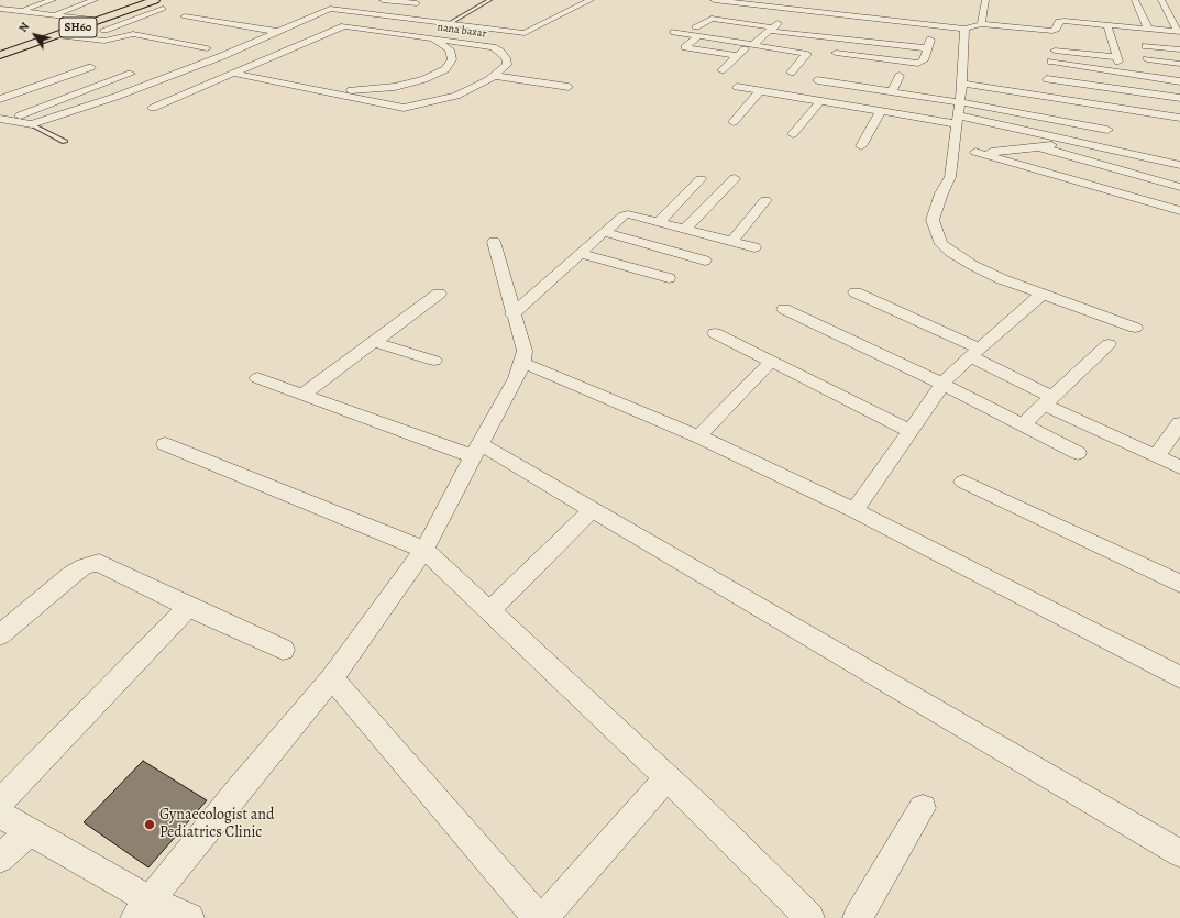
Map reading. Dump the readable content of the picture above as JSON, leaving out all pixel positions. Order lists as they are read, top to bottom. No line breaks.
{"streets":{"main road":["SH60"],"street":["nana bazar"]},"places":["Gynaecologist and Pediatrics Clinic"],"north":"top left"}
